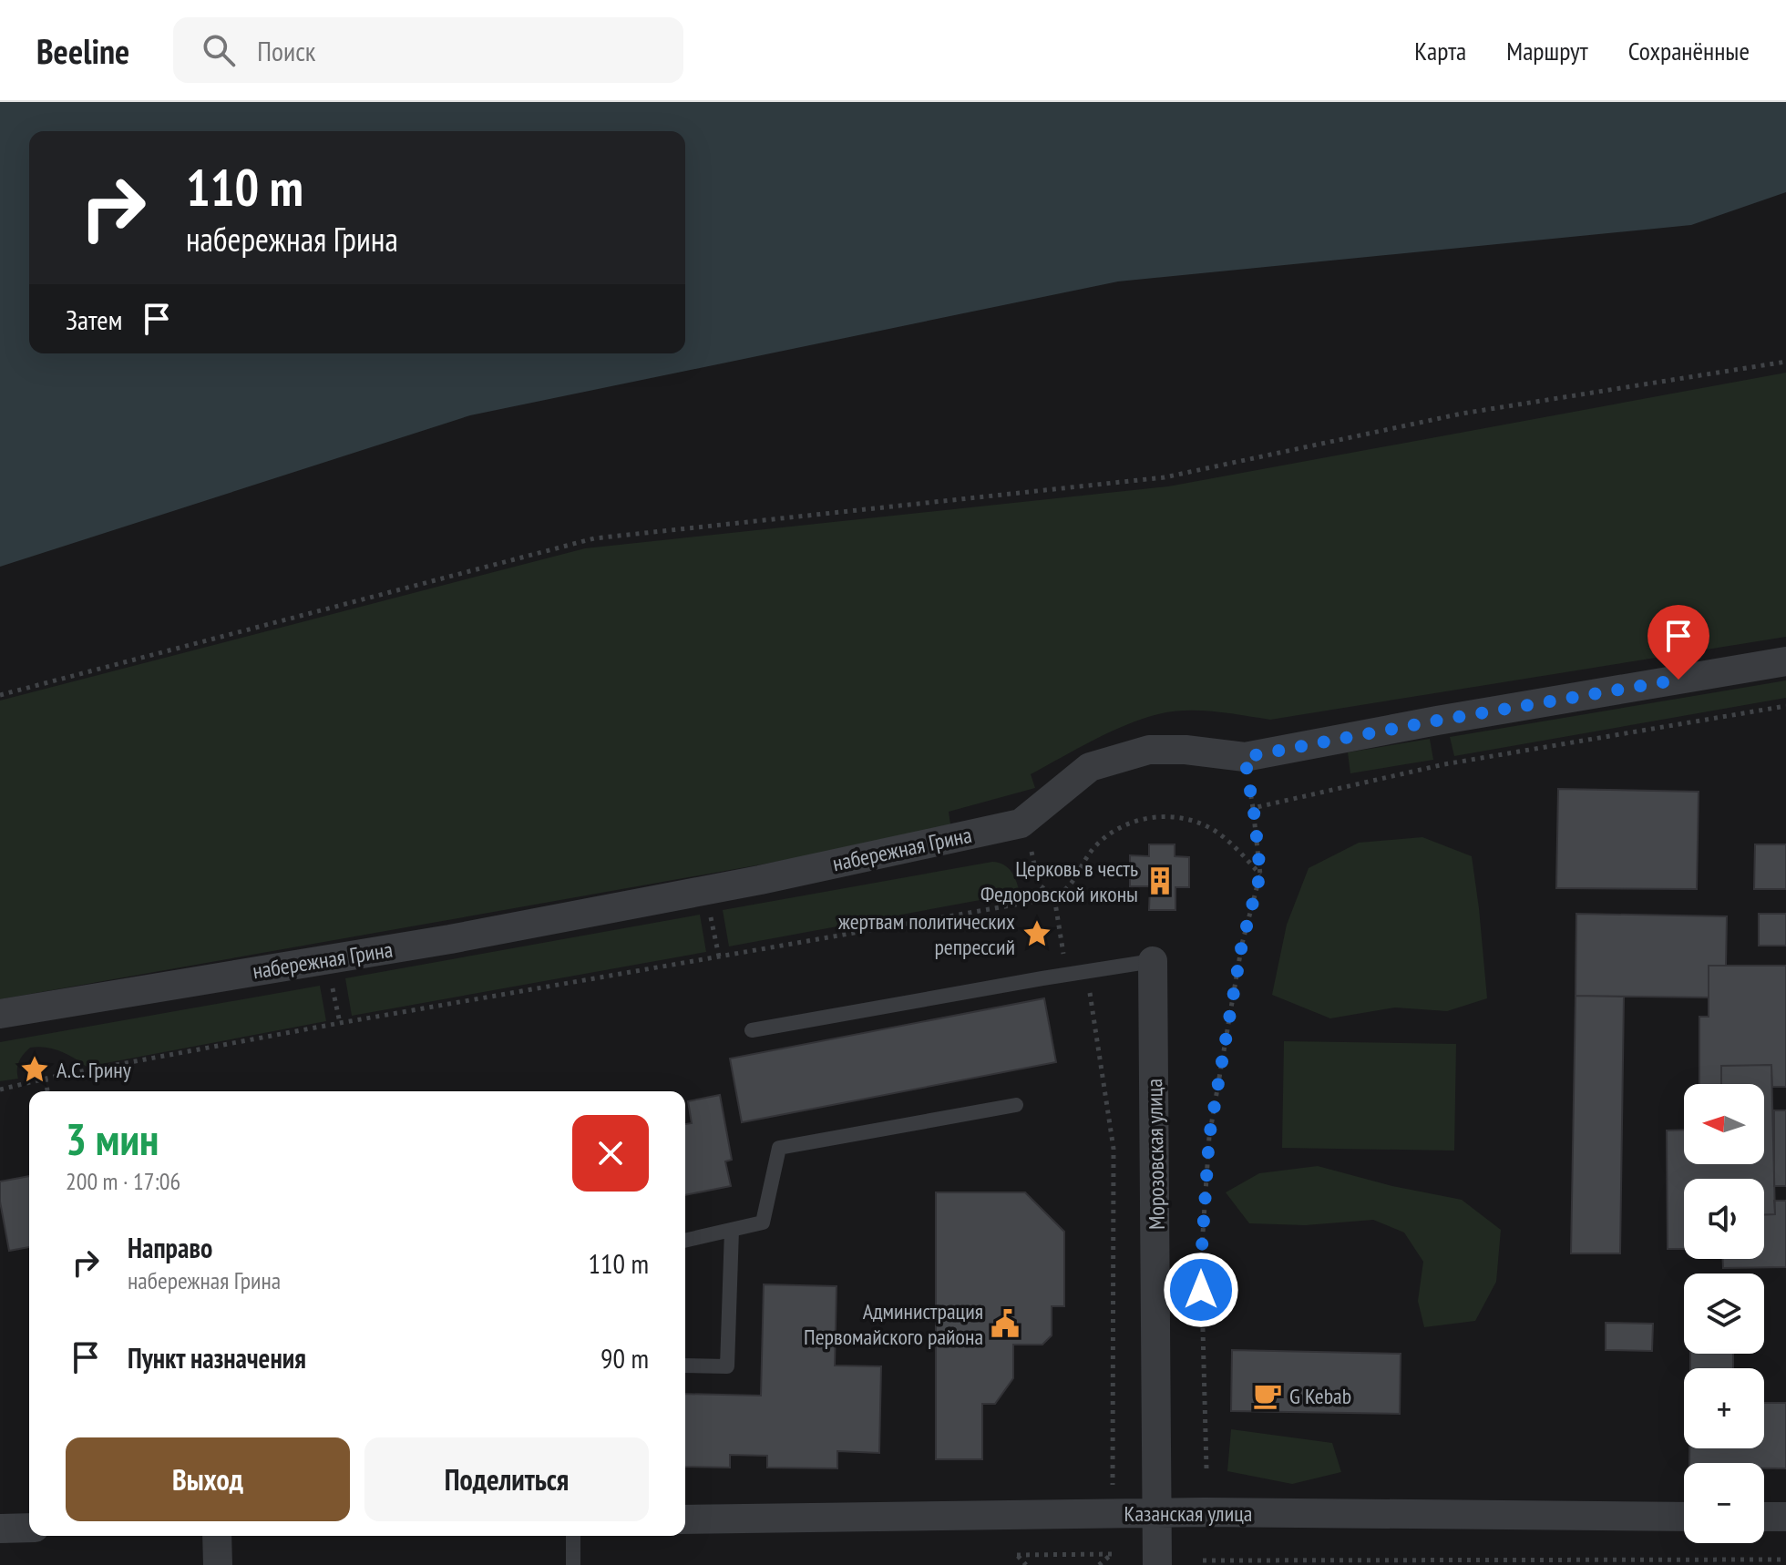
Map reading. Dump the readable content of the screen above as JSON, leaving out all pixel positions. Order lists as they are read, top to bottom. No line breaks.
{"streets":{"street":["набережная Грина","Морозовская улица","Казанская улица"]},"crossings":[["Морозовская улица","Казанская улица"]],"places":{"building":["Церковь в честь Федоровской иконы"],"place":["жертвам политических репрессий","А.С. Грину"],"public building":["Администрация Первомайского района"],"cafe":["G Kebab"]},"north":"left","page":{"header":"Beeline","search":"Поиск","nav":["Карта","Маршрут","Сохранённые"],"turn":["110 m","набережная Грина"],"then":"Затем","map_buttons":["+","−"],"heading":["3 мин","200 m · 17:06"],"list":[{"name":"Направо","note":"набережная Грина","value":"110 m"},{"name":"Пункт назначения","value":"90 m"}],"buttons":["Выход","Поделиться"]}}
